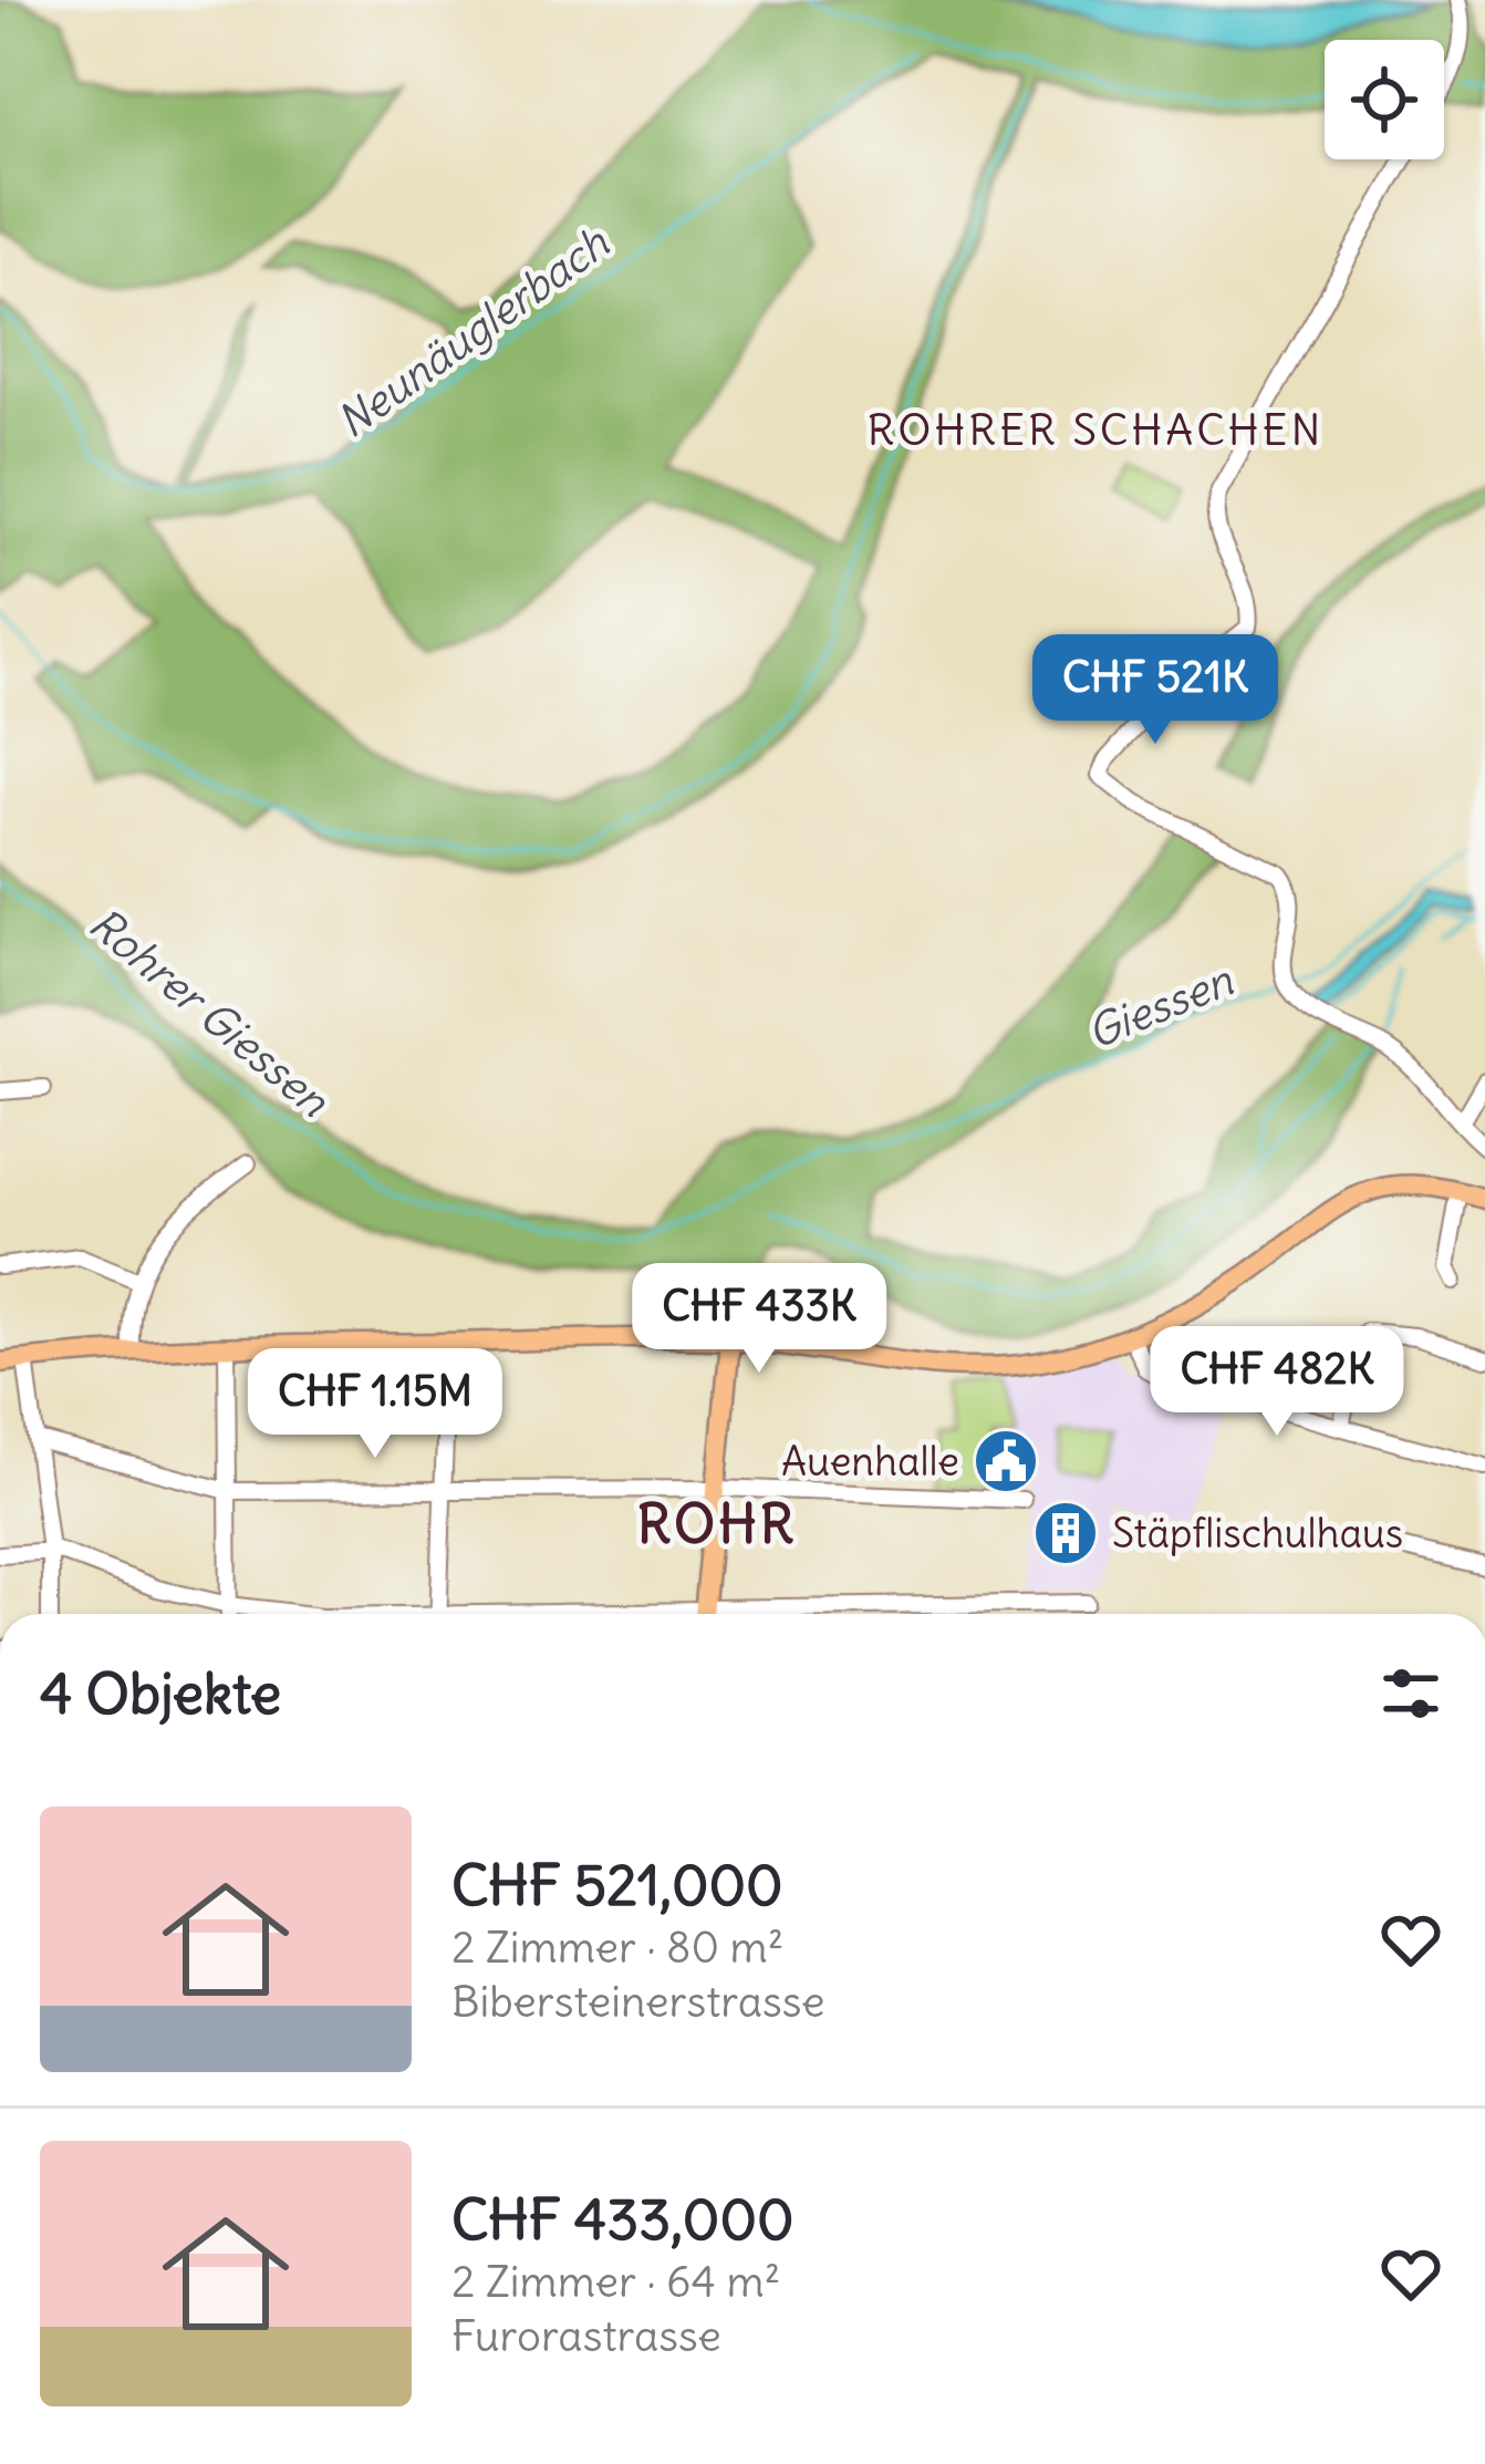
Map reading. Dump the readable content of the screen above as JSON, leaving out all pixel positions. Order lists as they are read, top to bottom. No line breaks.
{"districts":["ROHRER SCHACHEN","ROHR"],"water":["Neunäuglerbach","Giessen","Rohrer Giessen"],"places":{"public building":["Auenhalle"],"building":["Stäpflischulhaus"]},"page":{"price":["CHF 521K","CHF 433K","CHF 482K","CHF 1.15M"],"heading":"4 Objekte","list":[{"name":"CHF 521,000","note":"2 Zimmer · 80 m² · Bibersteinerstrasse"},{"name":"CHF 433,000","note":"2 Zimmer · 64 m² · Furorastrasse"}]}}
